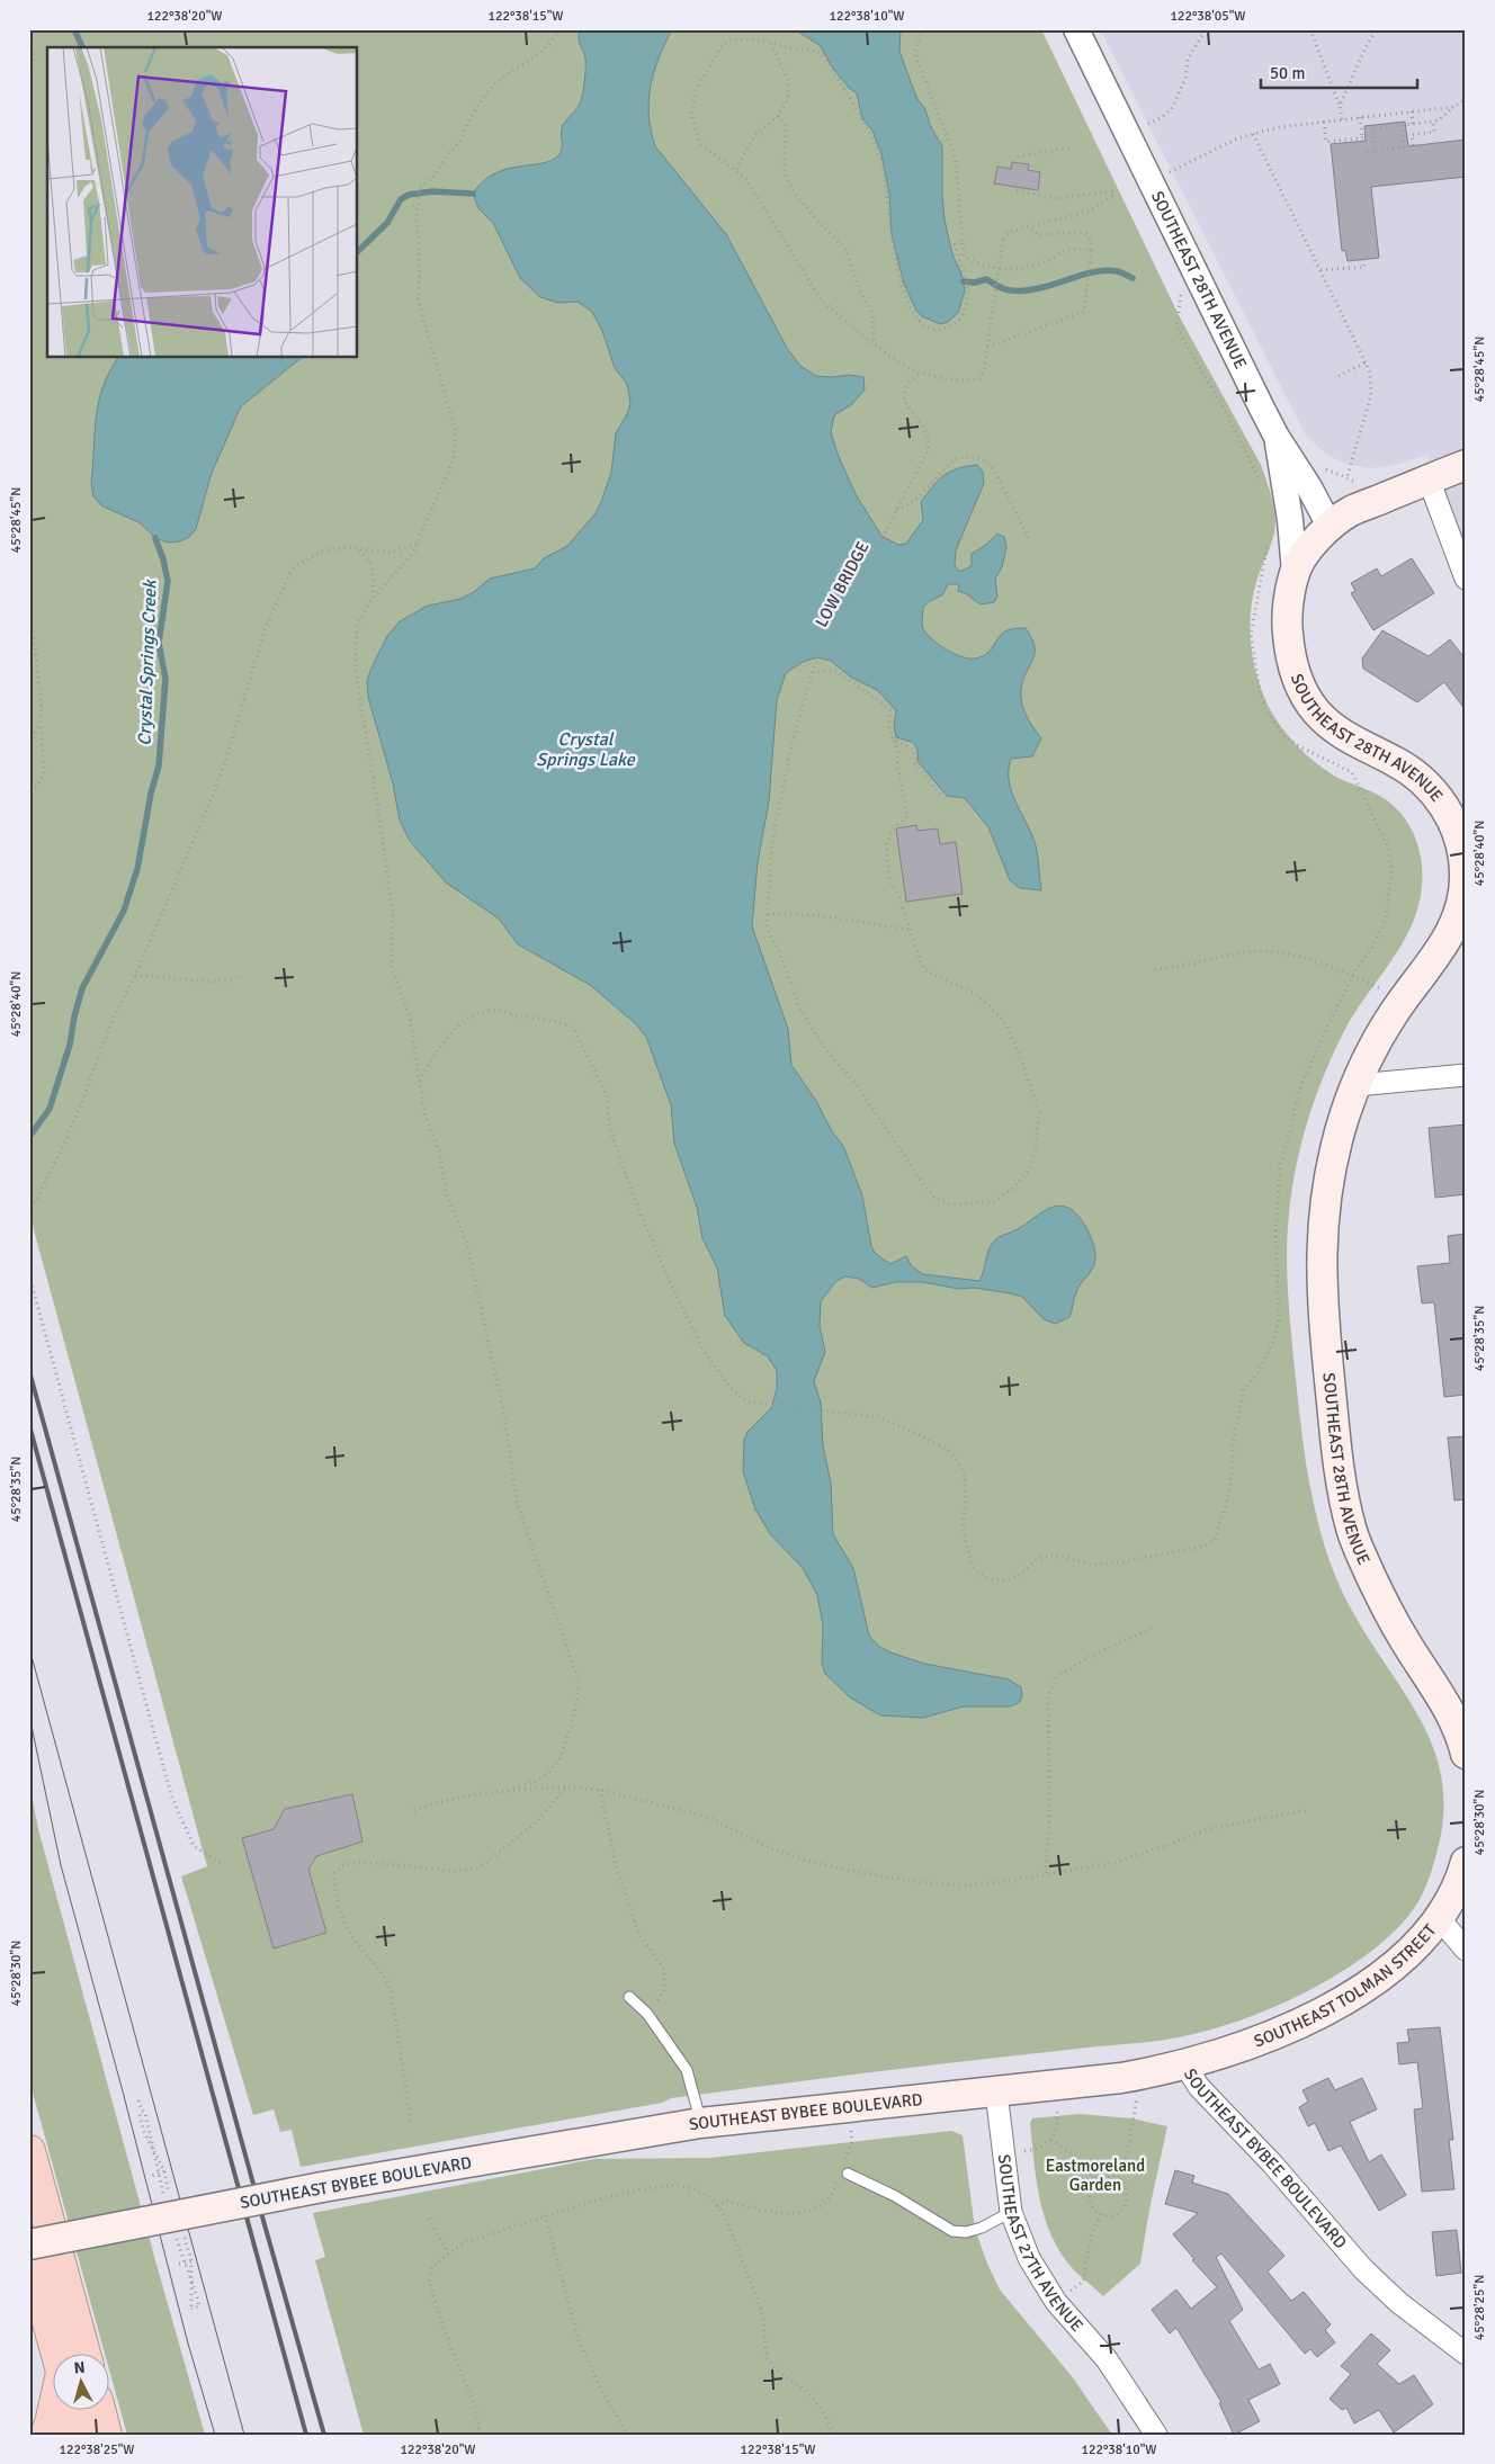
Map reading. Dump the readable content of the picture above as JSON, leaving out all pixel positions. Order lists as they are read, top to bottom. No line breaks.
{"streets":{"main road":["SOUTHEAST 28TH AVENUE","SOUTHEAST TOLMAN STREET","SOUTHEAST BYBEE BOULEVARD"],"street":["SOUTHEAST 27TH AVENUE"],"path":["LOW BRIDGE"]},"crossings":[["SOUTHEAST TOLMAN STREET","SOUTHEAST BYBEE BOULEVARD"],["SOUTHEAST BYBEE BOULEVARD","SOUTHEAST 27TH AVENUE"]],"water":["Crystal Springs Creek","Crystal Springs Lake"],"parks":["Eastmoreland Garden"],"scale_bar":"50 m","north":"top","coordinates":["122°38'20\"W","122°38'15\"W","122°38'10\"W","122°38'05\"W","45°28'45\"N","45°28'40\"N","45°28'35\"N","45°28'30\"N","45°28'25\"N","122°38'25\"W"]}
